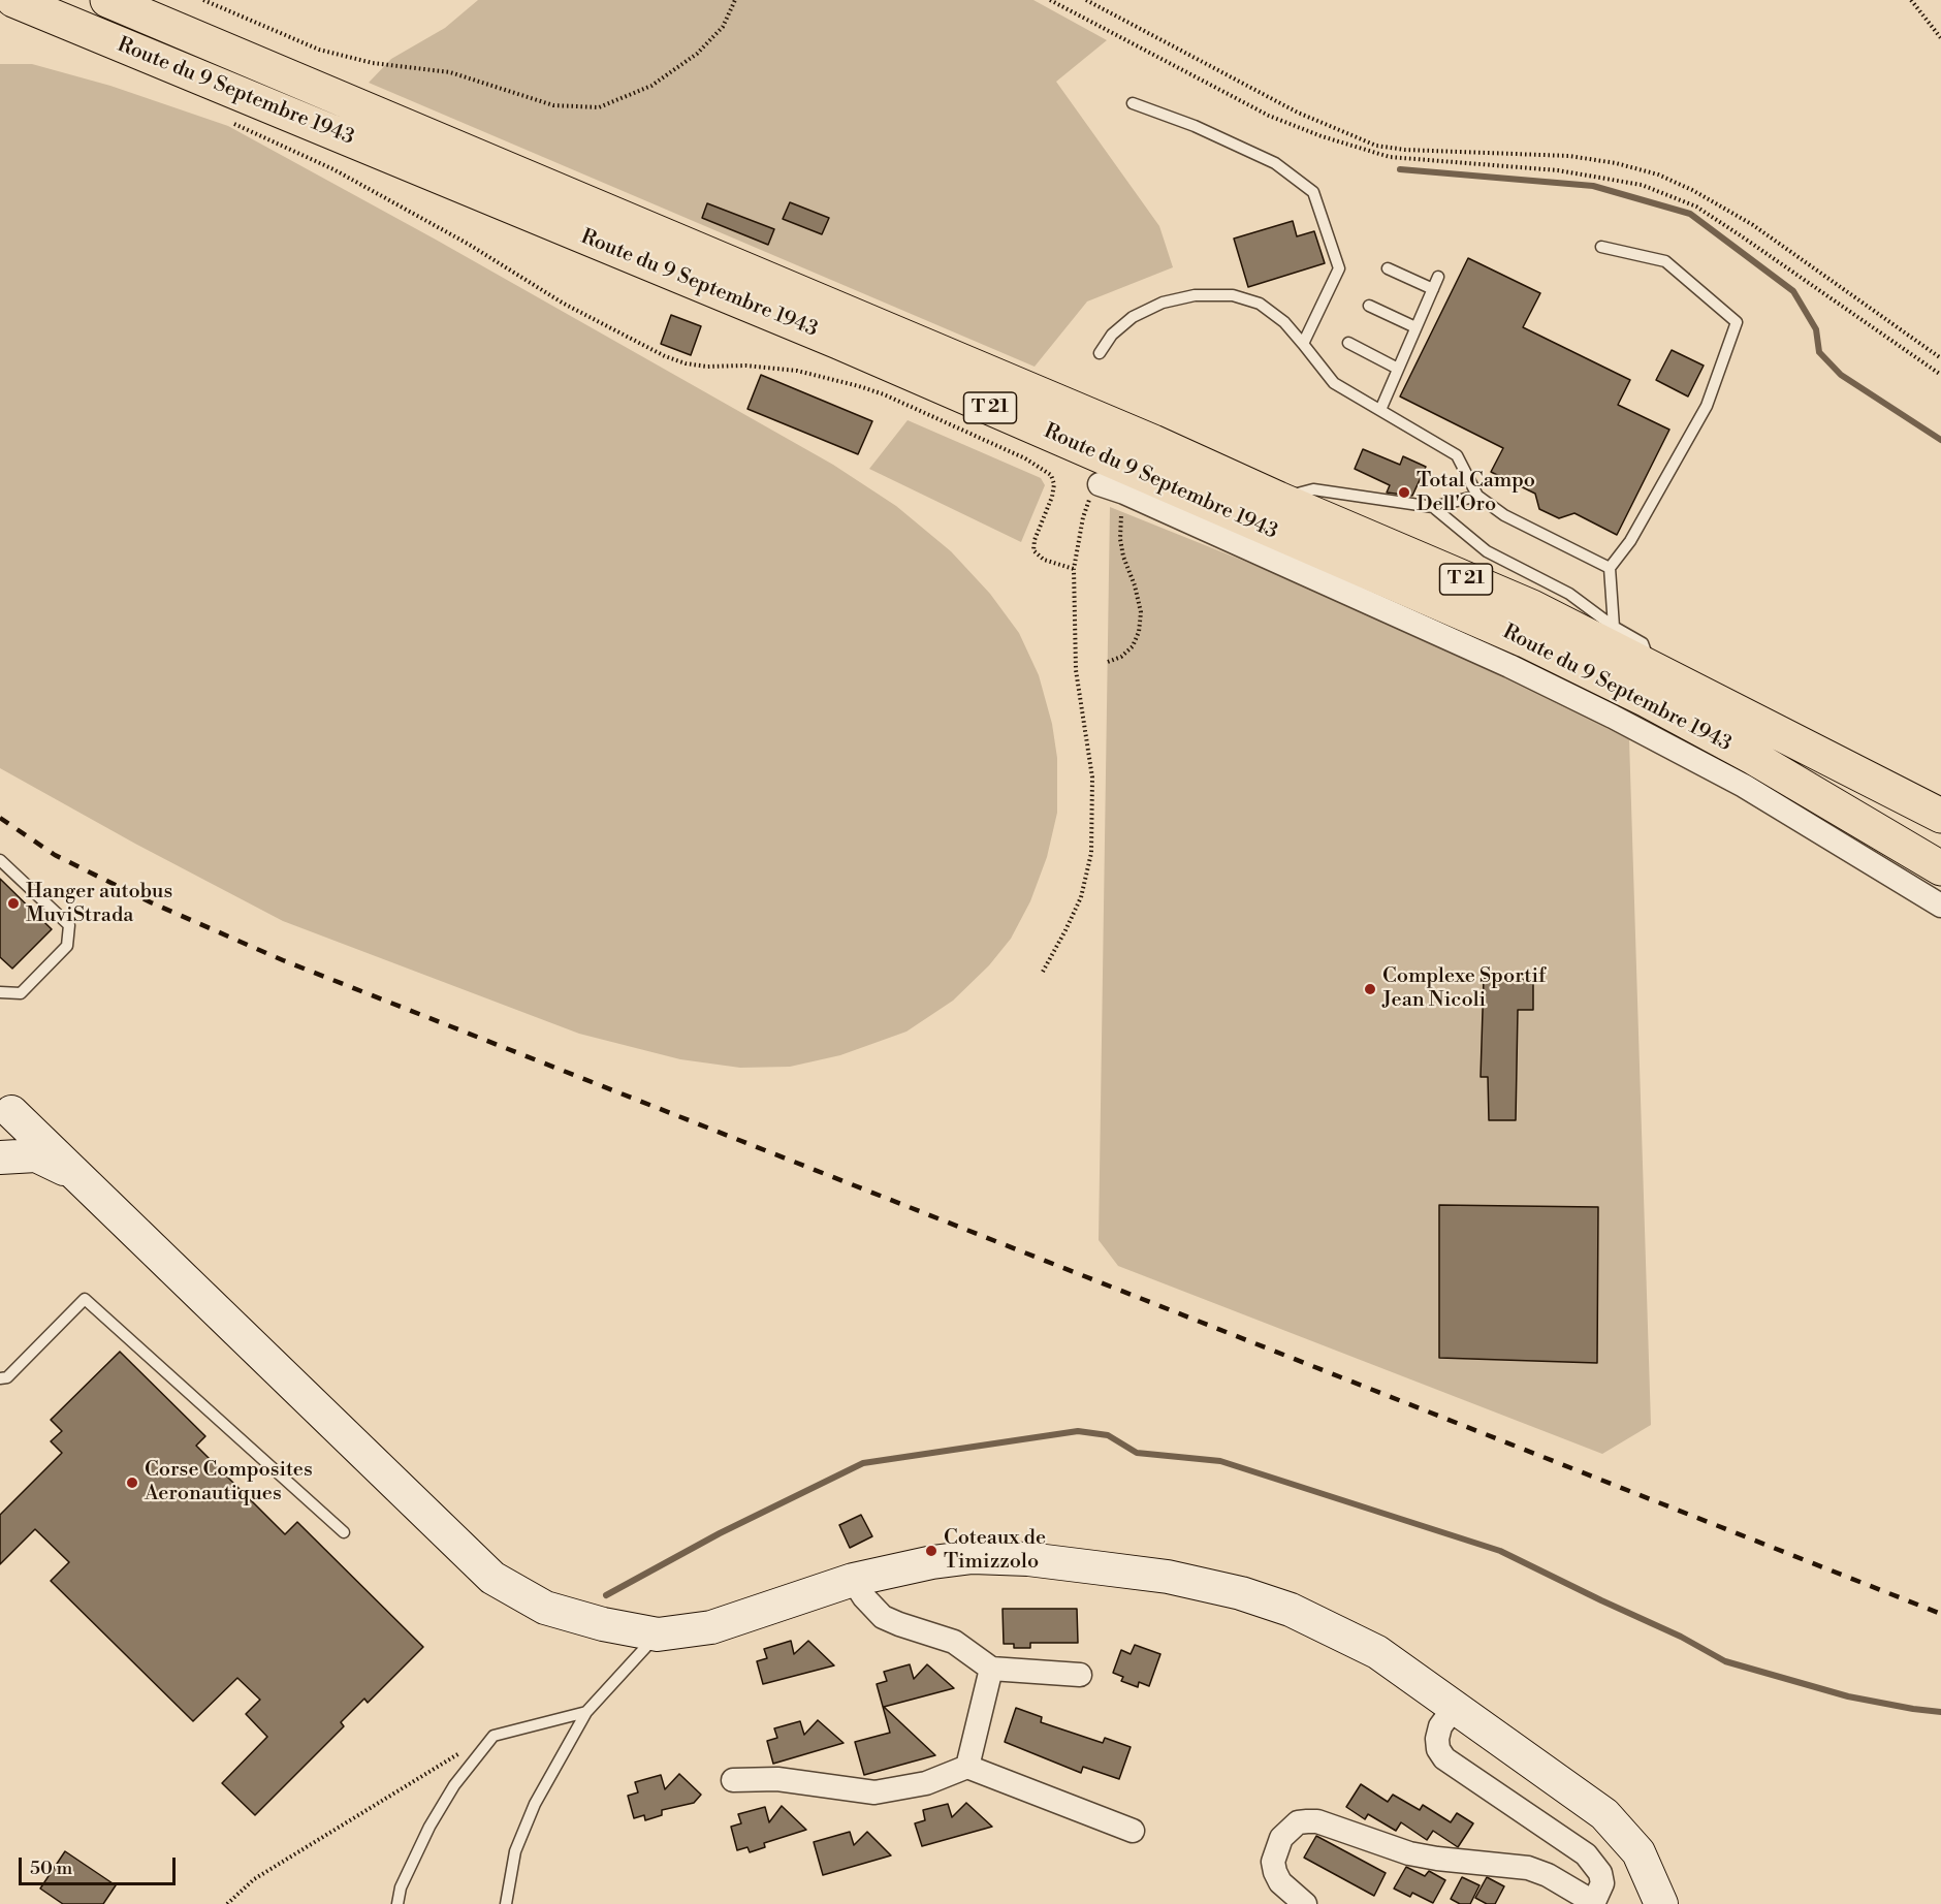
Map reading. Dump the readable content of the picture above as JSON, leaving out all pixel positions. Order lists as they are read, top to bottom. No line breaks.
{"streets":{"main road":["Route du 9 Septembre 1943","T 21"]},"places":["Total Campo Dell'Oro","Hanger autobus MuviStrada","Complexe Sportif Jean Nicoli","Corse Composites Aeronautiques","Coteaux de Timizzolo"],"scale_bar":"50 m"}
